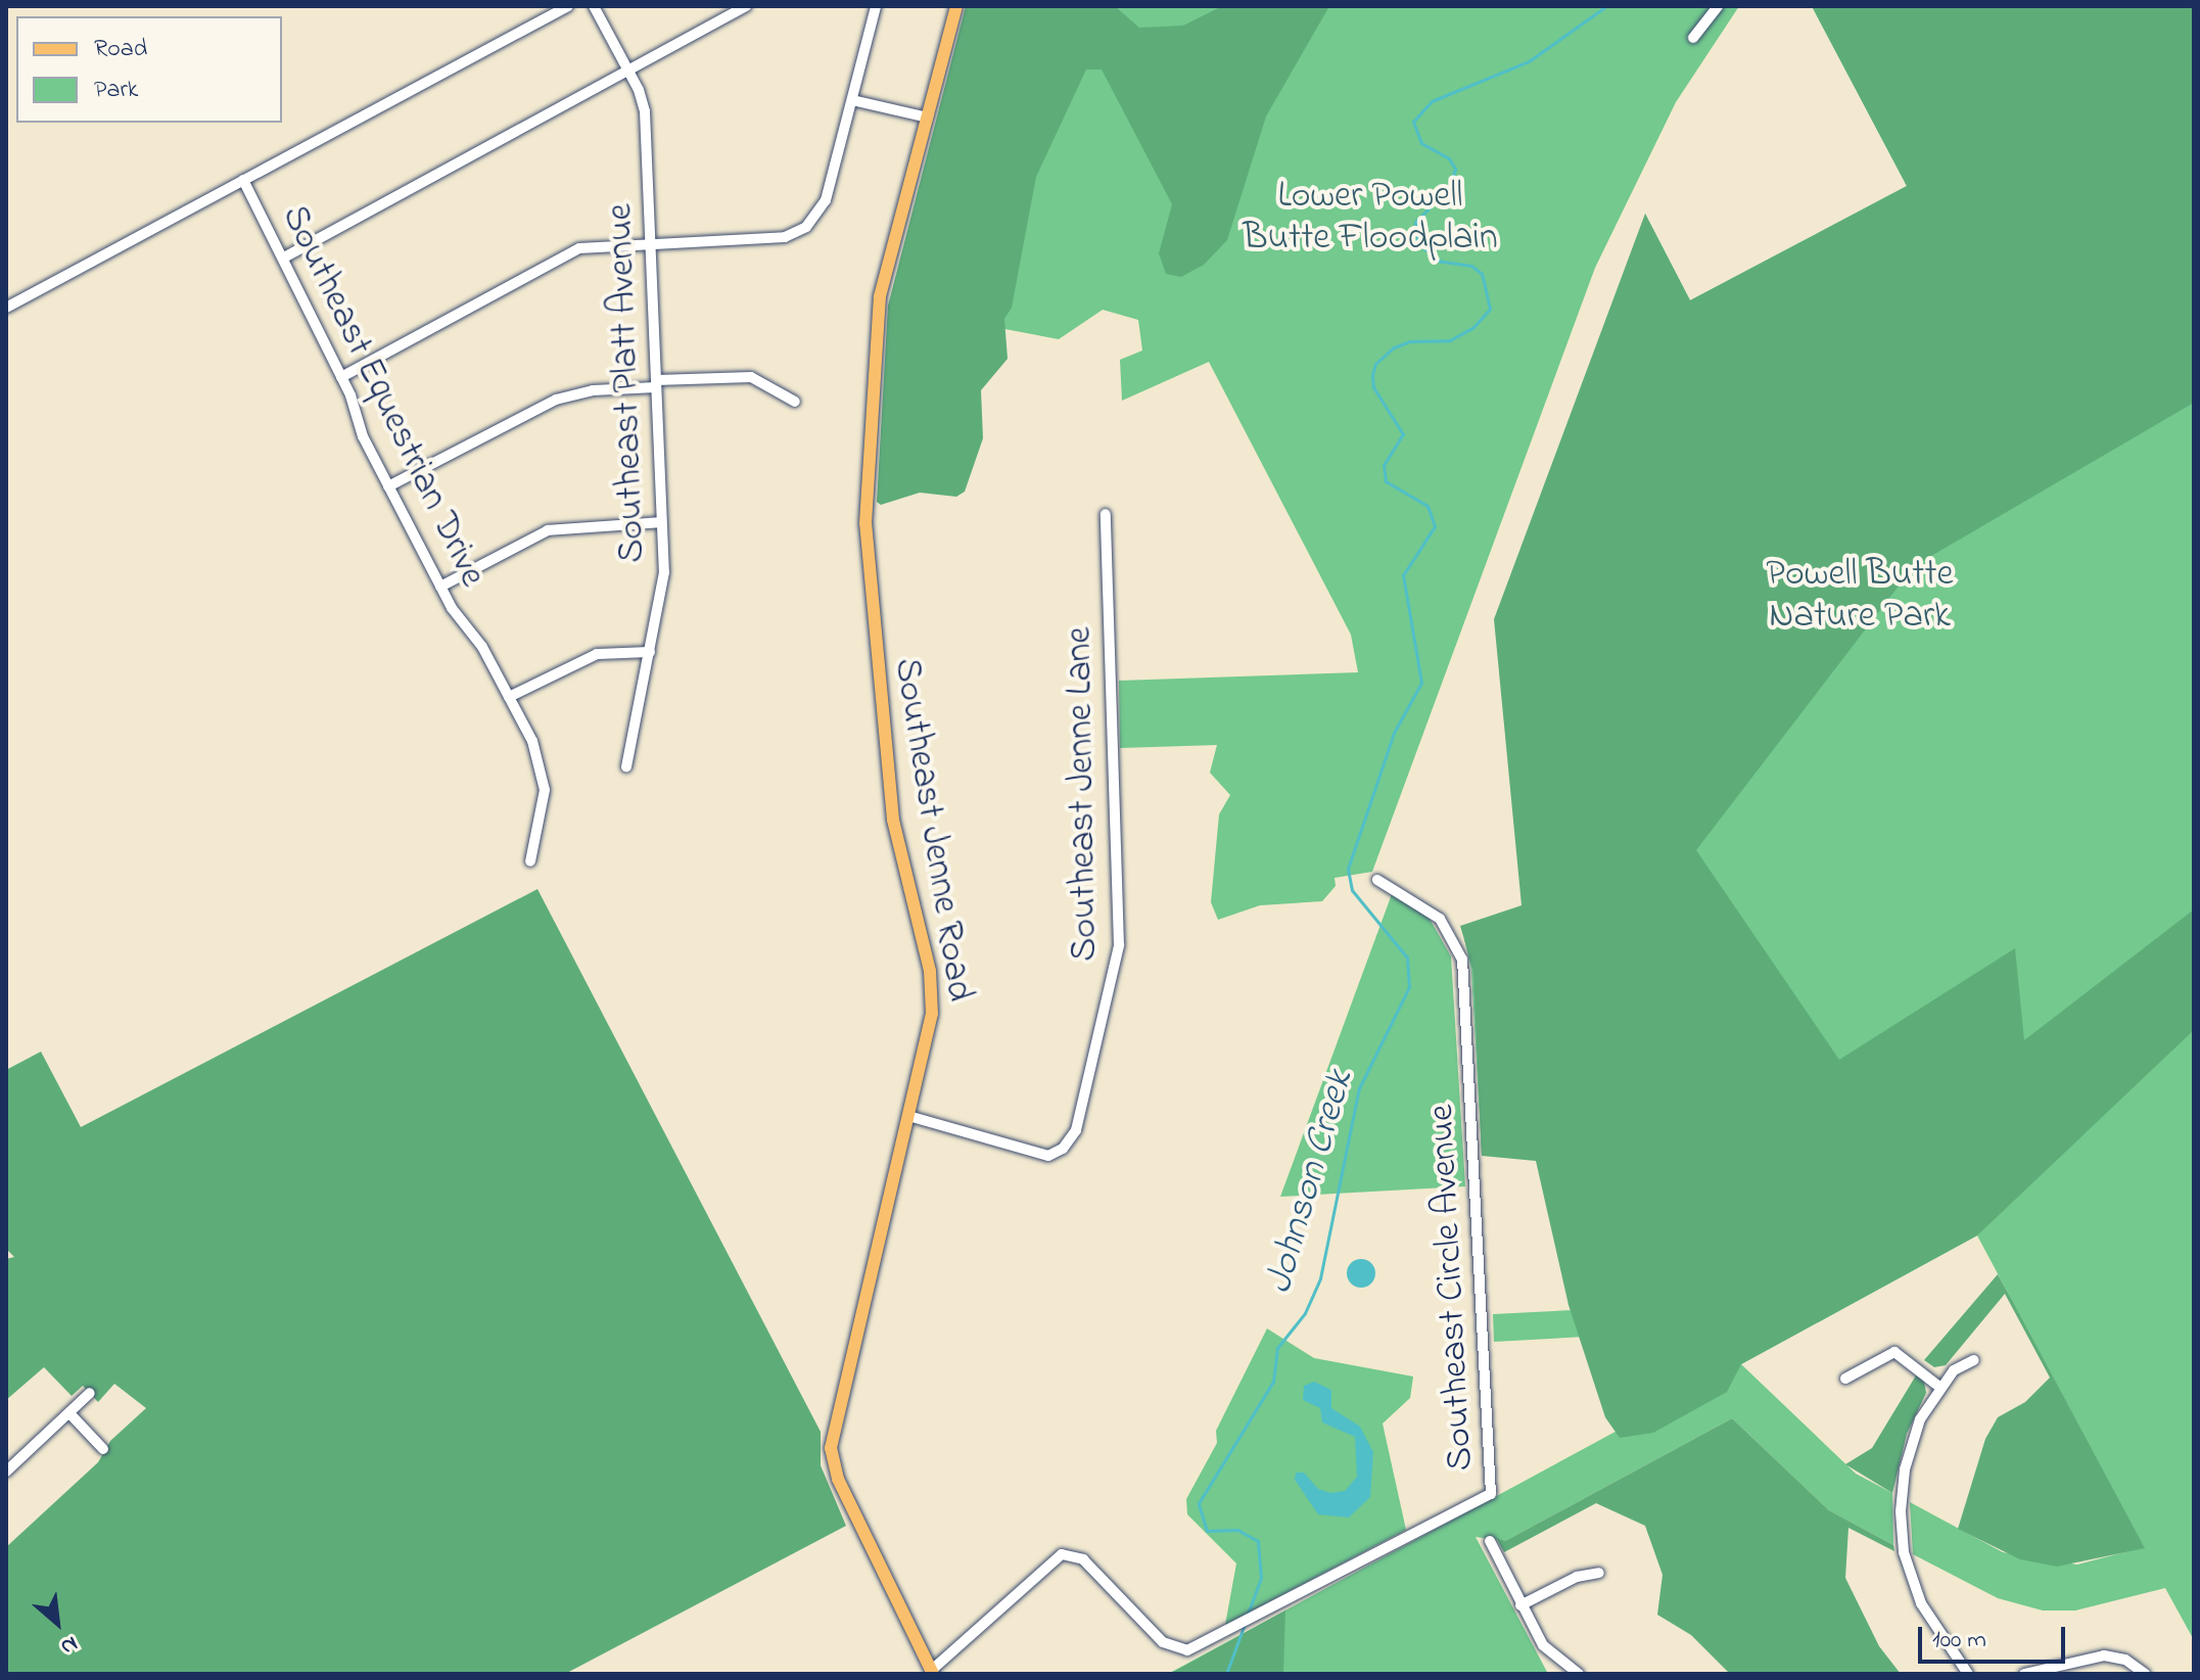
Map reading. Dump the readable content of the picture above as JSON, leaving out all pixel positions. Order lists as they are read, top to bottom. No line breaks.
{"streets":{"main road":["Southeast Jenne Road"],"street":["Southeast Platt Avenue","Southeast Equestrian Drive","Southeast Jenne Lane","Southeast Circle Avenue"]},"crossings":[["Southeast Jenne Lane","Southeast Jenne Road"],["Southeast Jenne Road","Southeast Circle Avenue"]],"water":["Johnson Creek"],"parks":["Lower Powell Butte Floodplain","Powell Butte Nature Park"],"legend":["Road","Park"],"scale_bar":"100 m","north":"bottom right"}
